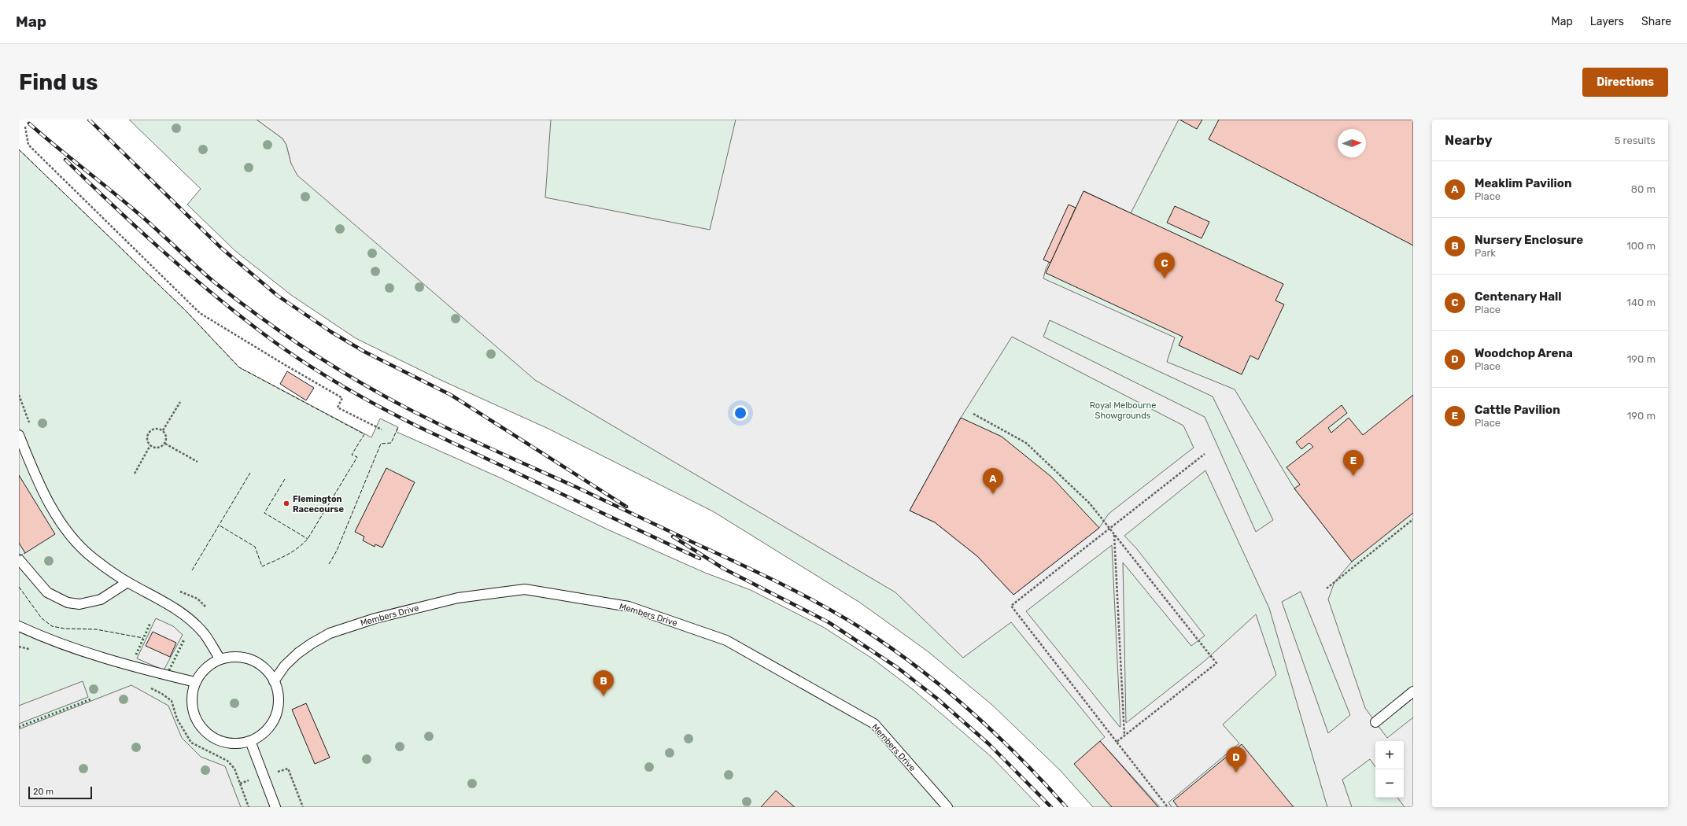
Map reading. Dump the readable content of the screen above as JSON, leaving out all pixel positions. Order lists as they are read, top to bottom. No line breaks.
{"streets":{"lane":["Members Drive"]},"parks":["Royal Melbourne Showgrounds"],"places":["Flemington Racecourse"],"scale_bar":"20 m","north":"right","page":{"header":"Map","nav":["Map","Layers","Share"],"buttons":"Directions","title":"Find us","heading":["Nearby","5 results"],"list":[{"mark":"A","name":"Meaklim Pavilion","note":"Place","value":"80 m"},{"mark":"B","name":"Nursery Enclosure","note":"Park","value":"100 m"},{"mark":"C","name":"Centenary Hall","note":"Place","value":"140 m"},{"mark":"D","name":"Woodchop Arena","note":"Place","value":"190 m"},{"mark":"E","name":"Cattle Pavilion","note":"Place","value":"190 m"}],"pins":["C","E","A","B","D"],"map_buttons":["+","−"],"scale":"20 m"}}
